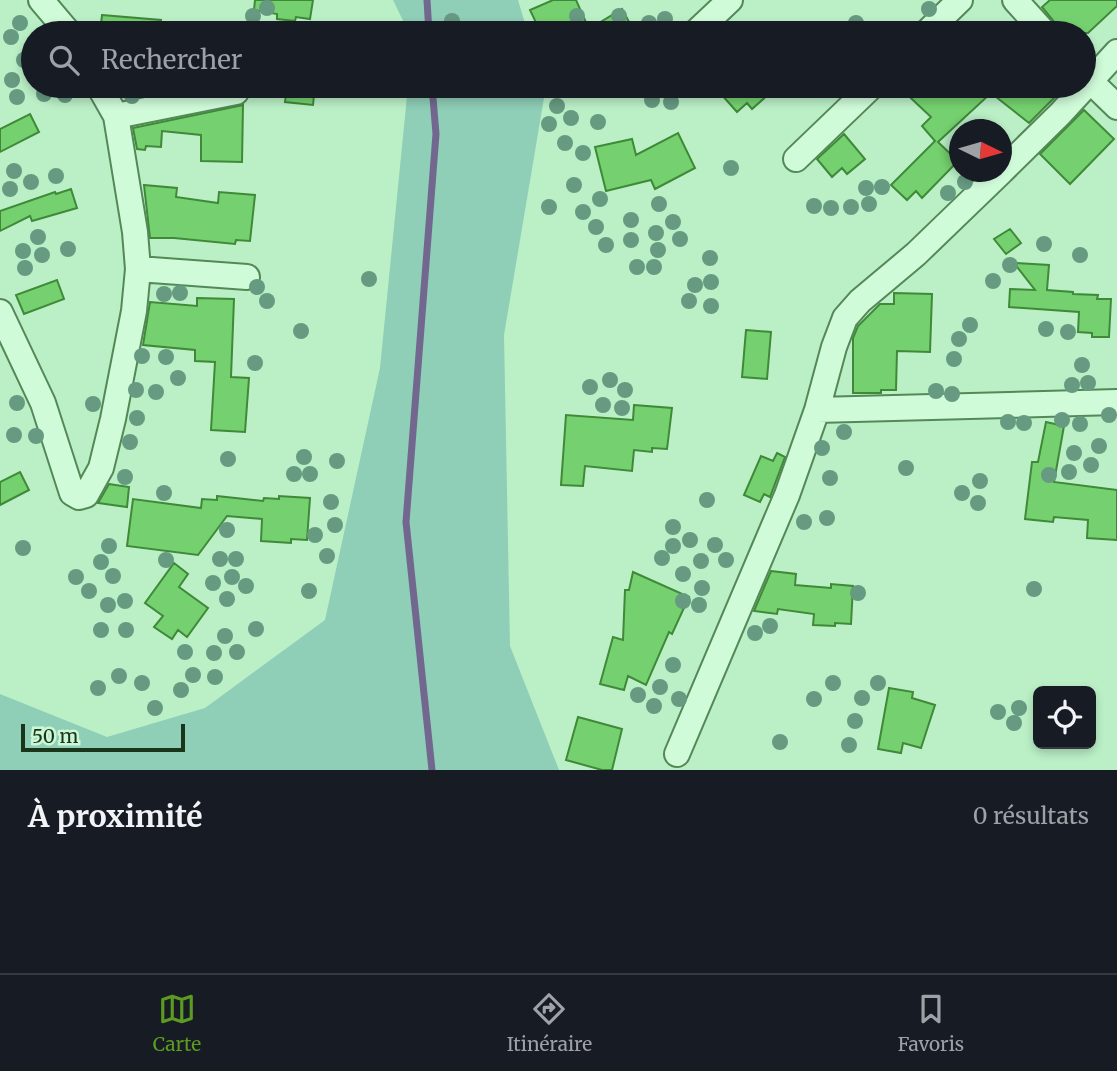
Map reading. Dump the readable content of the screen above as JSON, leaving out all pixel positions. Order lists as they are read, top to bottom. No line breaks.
{"scale_bar":"50 m","north":"right","page":{"search":"Rechercher","scale":"50 m","heading":["À proximité","0 résultats"],"nav":["Carte","Itinéraire","Favoris"]}}
